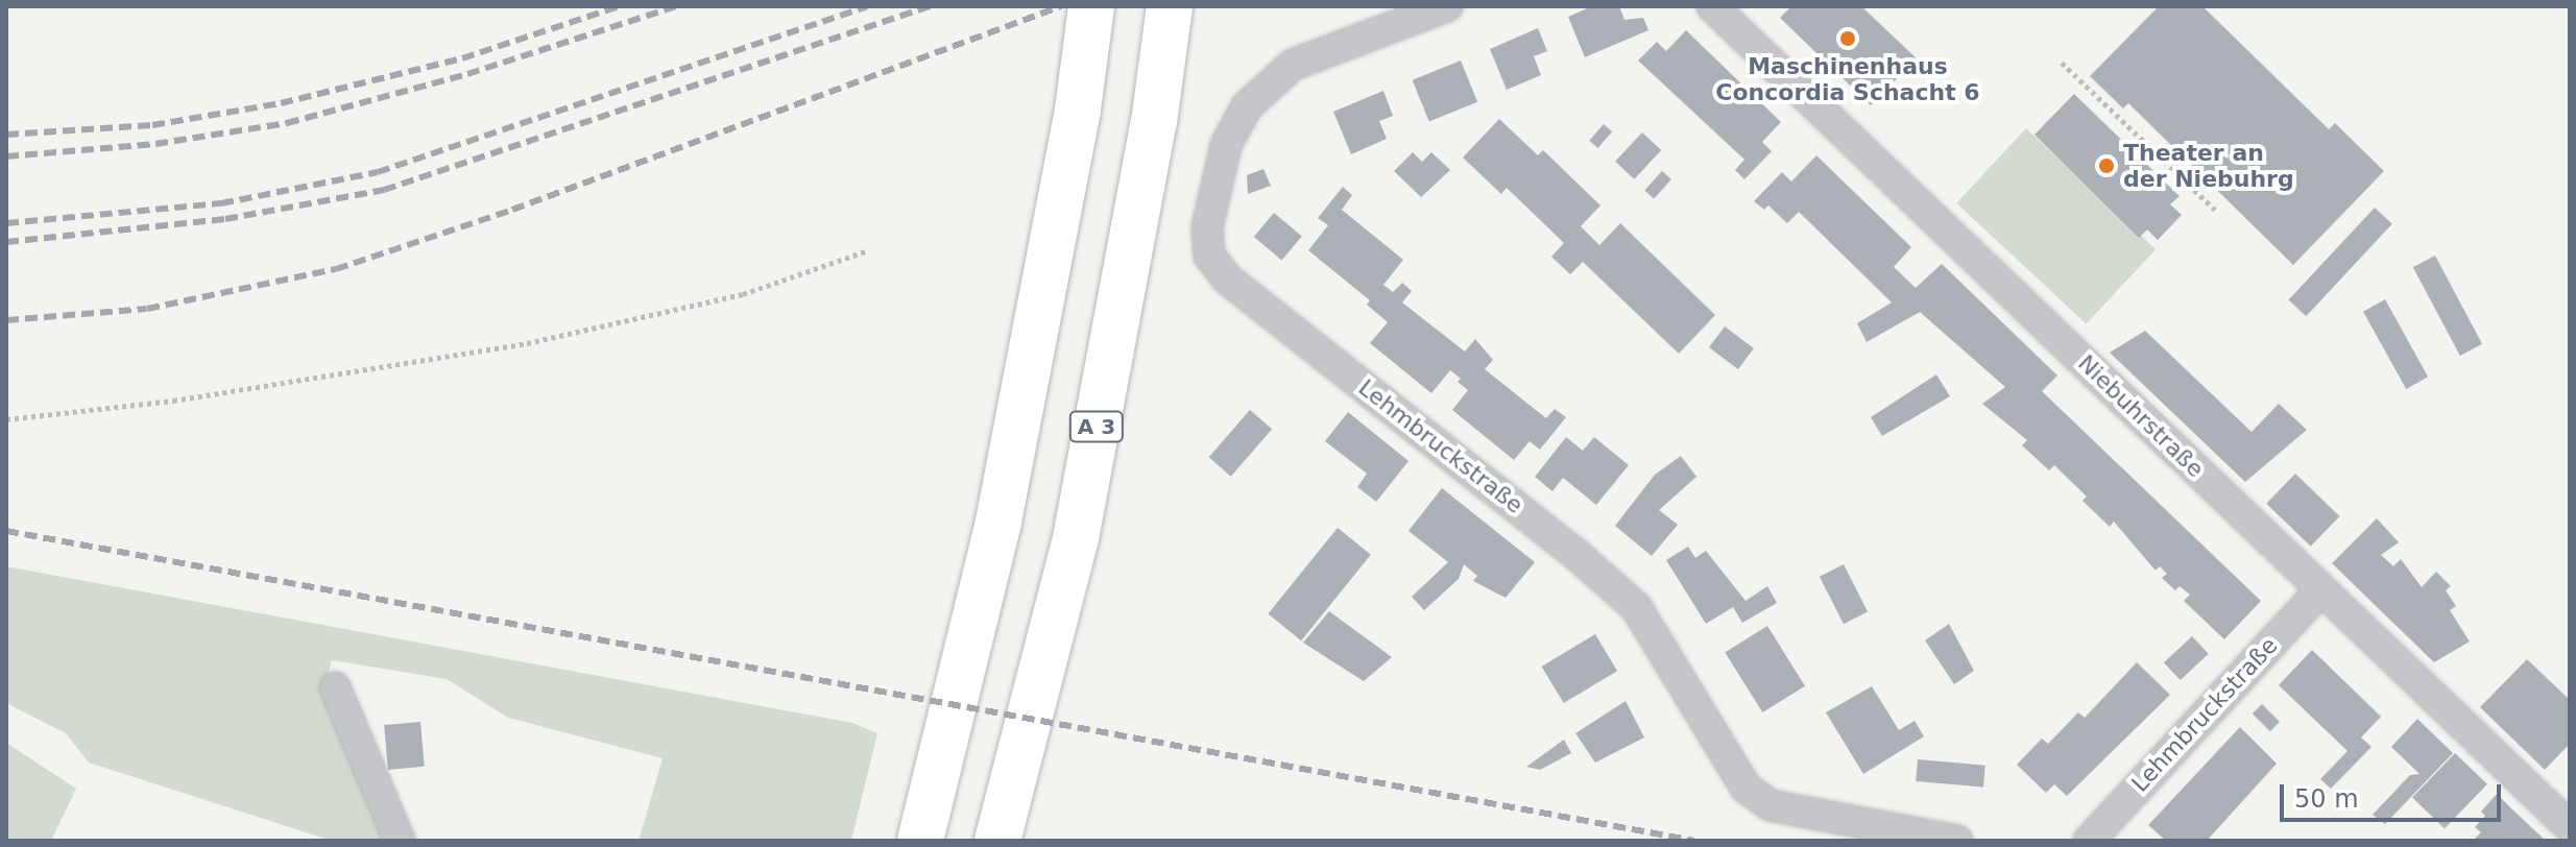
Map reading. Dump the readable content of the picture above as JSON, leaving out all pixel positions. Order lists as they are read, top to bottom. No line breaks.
{"streets":{"highway":["A 3"],"street":["Niebuhrstraße","Lehmbruckstraße"]},"crossings":[["Niebuhrstraße","Lehmbruckstraße"]],"places":["Maschinenhaus Concordia Schacht 6","Theater an der Niebuhrg"],"scale_bar":"50 m"}
